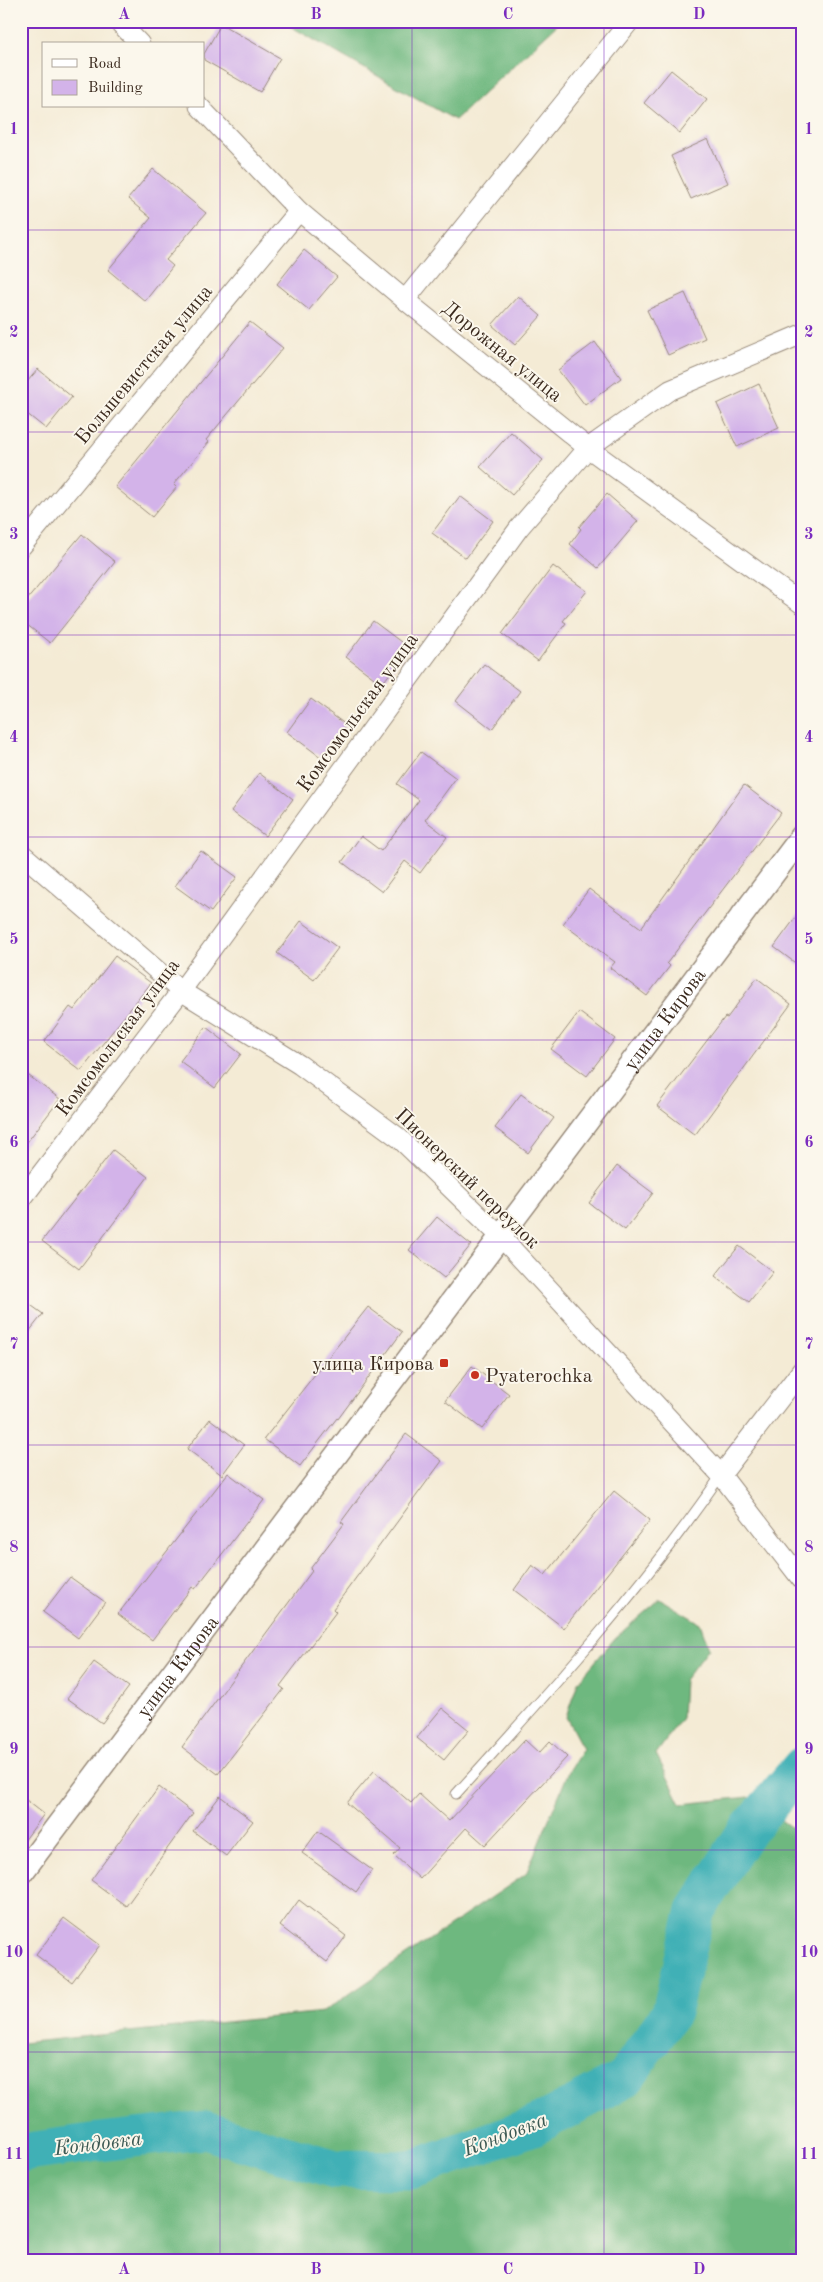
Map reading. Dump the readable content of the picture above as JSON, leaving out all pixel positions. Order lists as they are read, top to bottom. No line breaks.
{"streets":{"street":["Дорожная улица","Большевистская улица","Комсомольская улица","улица Кирова","Пионерский переулок"]},"crossings":[["Дорожная улица","Большевистская улица"],["Дорожная улица","Комсомольская улица"],["Комсомольская улица","Пионерский переулок"],["улица Кирова","Пионерский переулок"]],"water":["Кондовка"],"places":{"transit":["улица Кирова"],"other":["Pyaterochka"]},"legend":["Road","Building"],"grid":{"columns":["A","B","C","D"],"rows":["1","2","3","4","5","6","7","8","9","10","11"]}}
